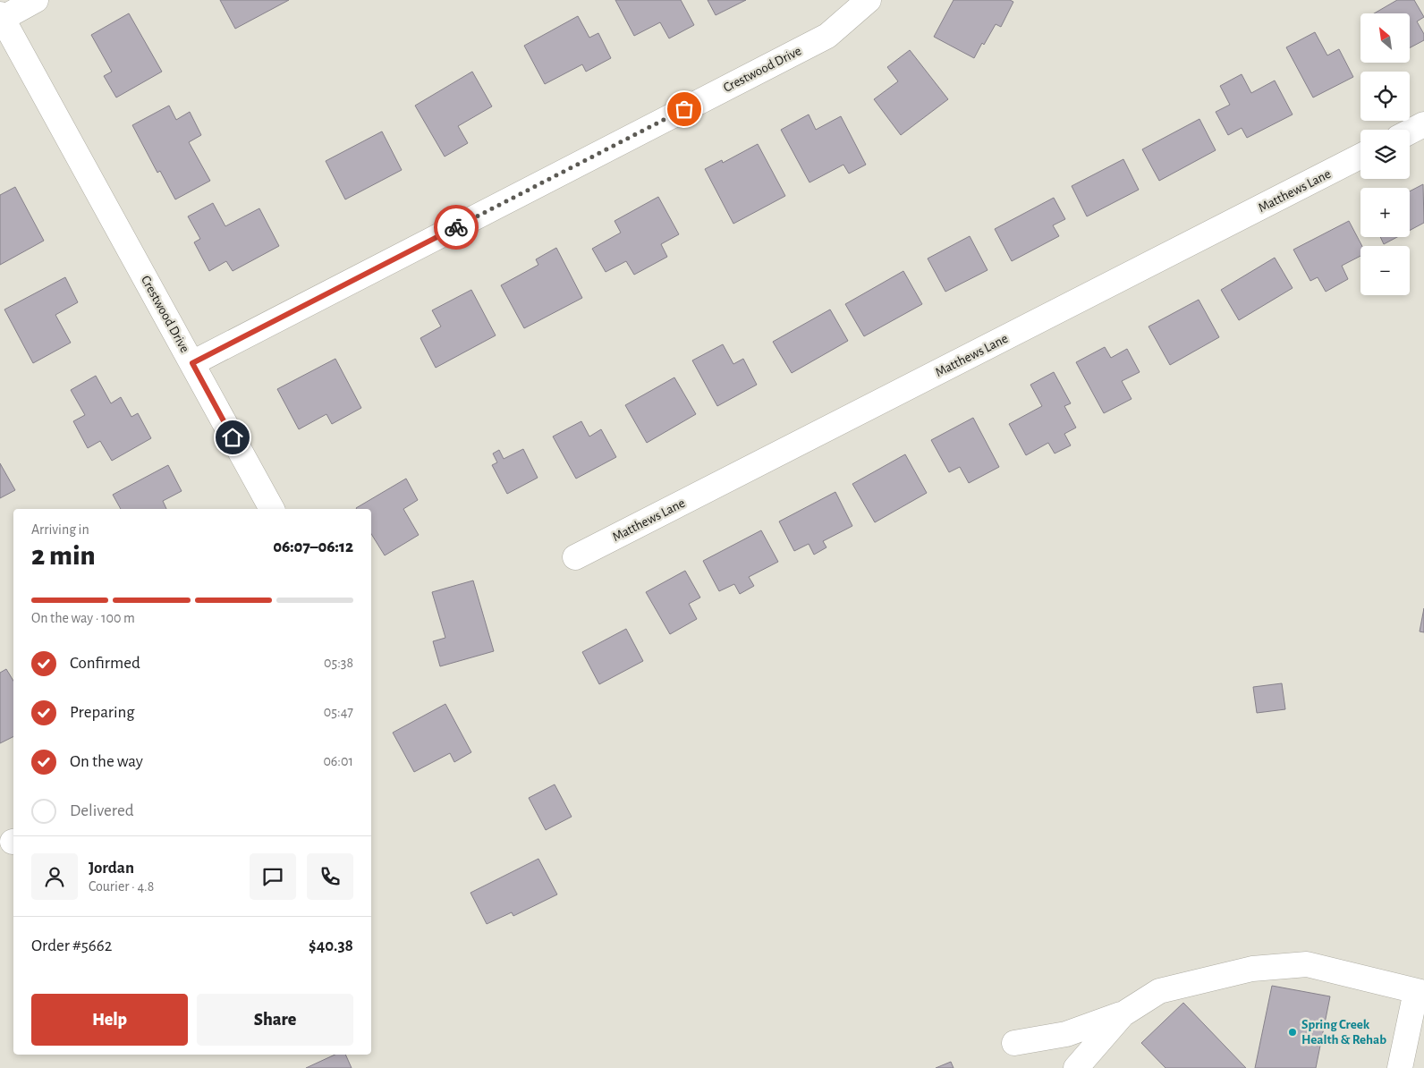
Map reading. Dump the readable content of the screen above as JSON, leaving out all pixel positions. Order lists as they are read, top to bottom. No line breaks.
{"streets":{"street":["Crestwood Drive","Matthews Lane"]},"places":["Spring Creek Health & Rehab"],"north":"top left","page":{"map_buttons":["+","−"],"heading":["2 min","Arriving in","06:07–06:12"],"panel":["Jordan","Courier · 4.8","Order #5662","$40.38"],"bar":"On the way · 100 m","list":[["Confirmed","05:38"],["Preparing","05:47"],["On the way","06:01"],"Delivered"],"buttons":["Help","Share"]}}
